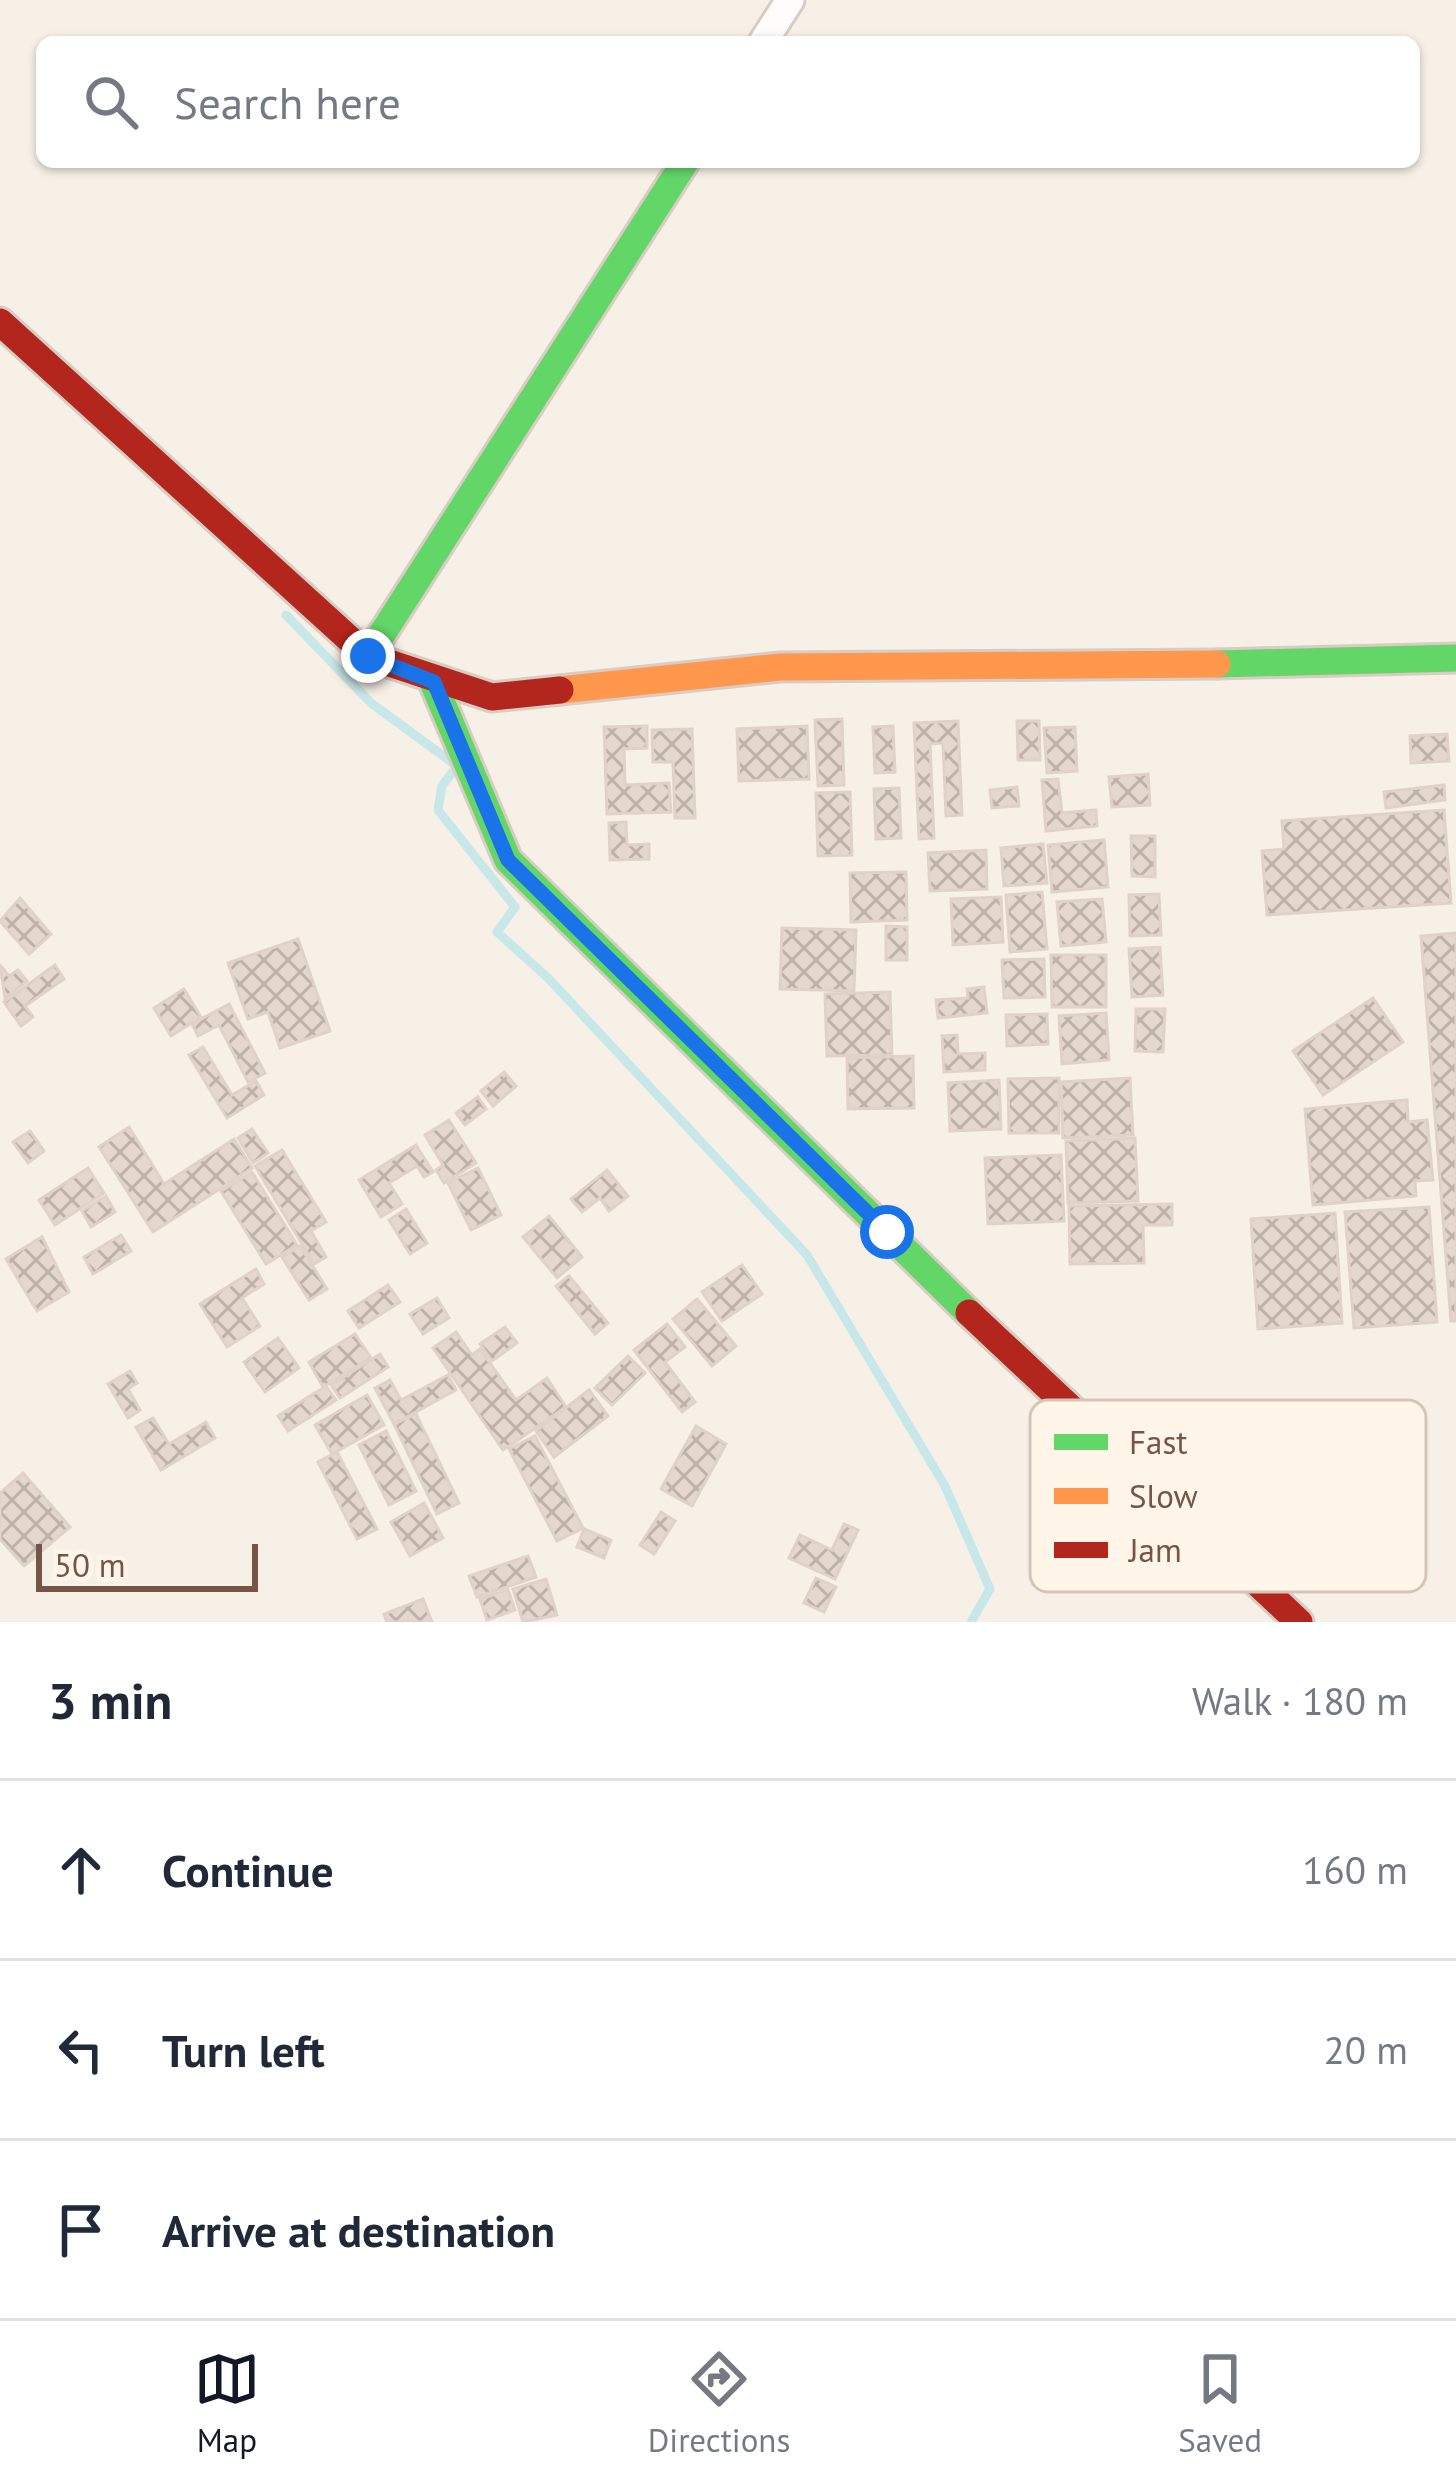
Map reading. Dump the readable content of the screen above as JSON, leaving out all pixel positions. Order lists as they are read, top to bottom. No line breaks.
{"legend":["Fast","Slow","Jam"],"scale_bar":"50 m","page":{"search":"Search here","scale":"50 m","heading":["3 min","Walk · 180 m"],"list":[["Continue","160 m"],["Turn left","20 m"],"Arrive at destination"],"nav":["Map","Directions","Saved"]}}
